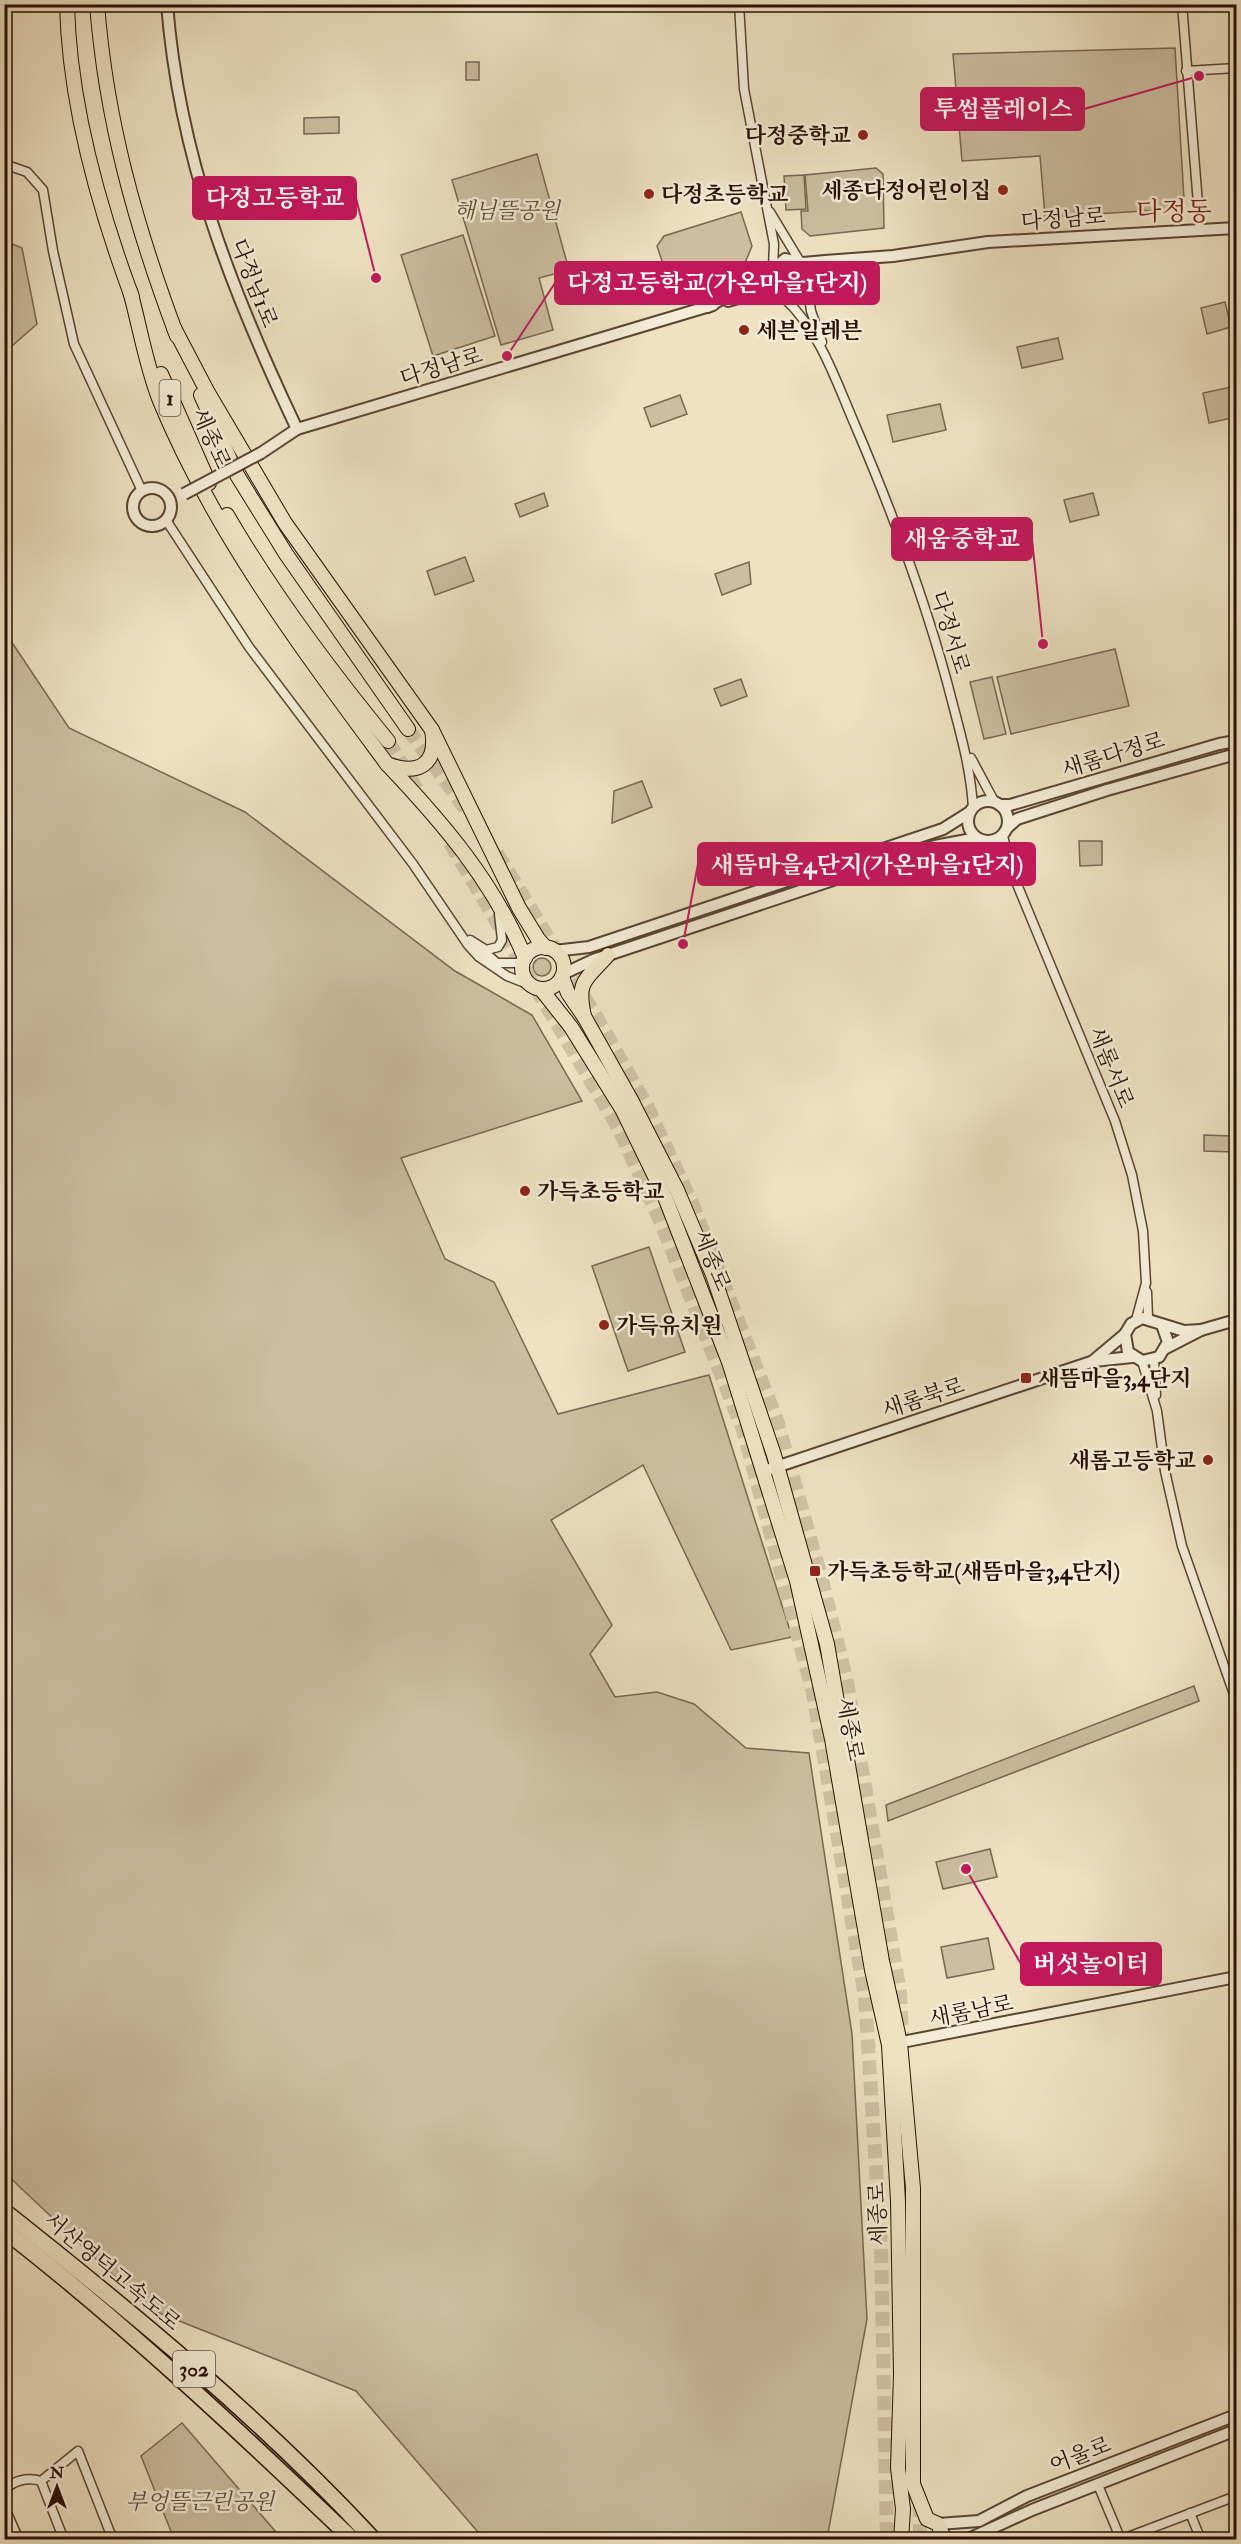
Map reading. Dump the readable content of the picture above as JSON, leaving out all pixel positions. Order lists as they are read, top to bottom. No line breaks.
{"streets":{"highway":["서산영덕고속도로","302"],"main road":["1","세종로"],"street":["다정남로","다정남1로","다정서로","새롬다정로","새롬서로","새롬북로","새롬남로","어울로"]},"crossings":[["다정남로","다정남1로"],["세종로","새롬북로"],["세종로","새롬남로"],["세종로","어울로"],["새롬다정로","새롬서로"],["새롬서로","새롬북로"]],"districts":["다정동"],"parks":["해님뜰공원","부엉뜰근린공원"],"places":{"other":["투썸플레이스","다정중학교","세종다정어린이집","다정초등학교","다정고등학교","세븐일레븐","다정고등학교(가온마을1단지)","새움중학교","새뜸마을4단지(가온마을1단지)","가득초등학교","가득유치원","새롬고등학교","버섯놀이터"],"transit":["새뜸마을3,4단지","가득초등학교(새뜸마을3,4단지)"]},"north":"top"}
